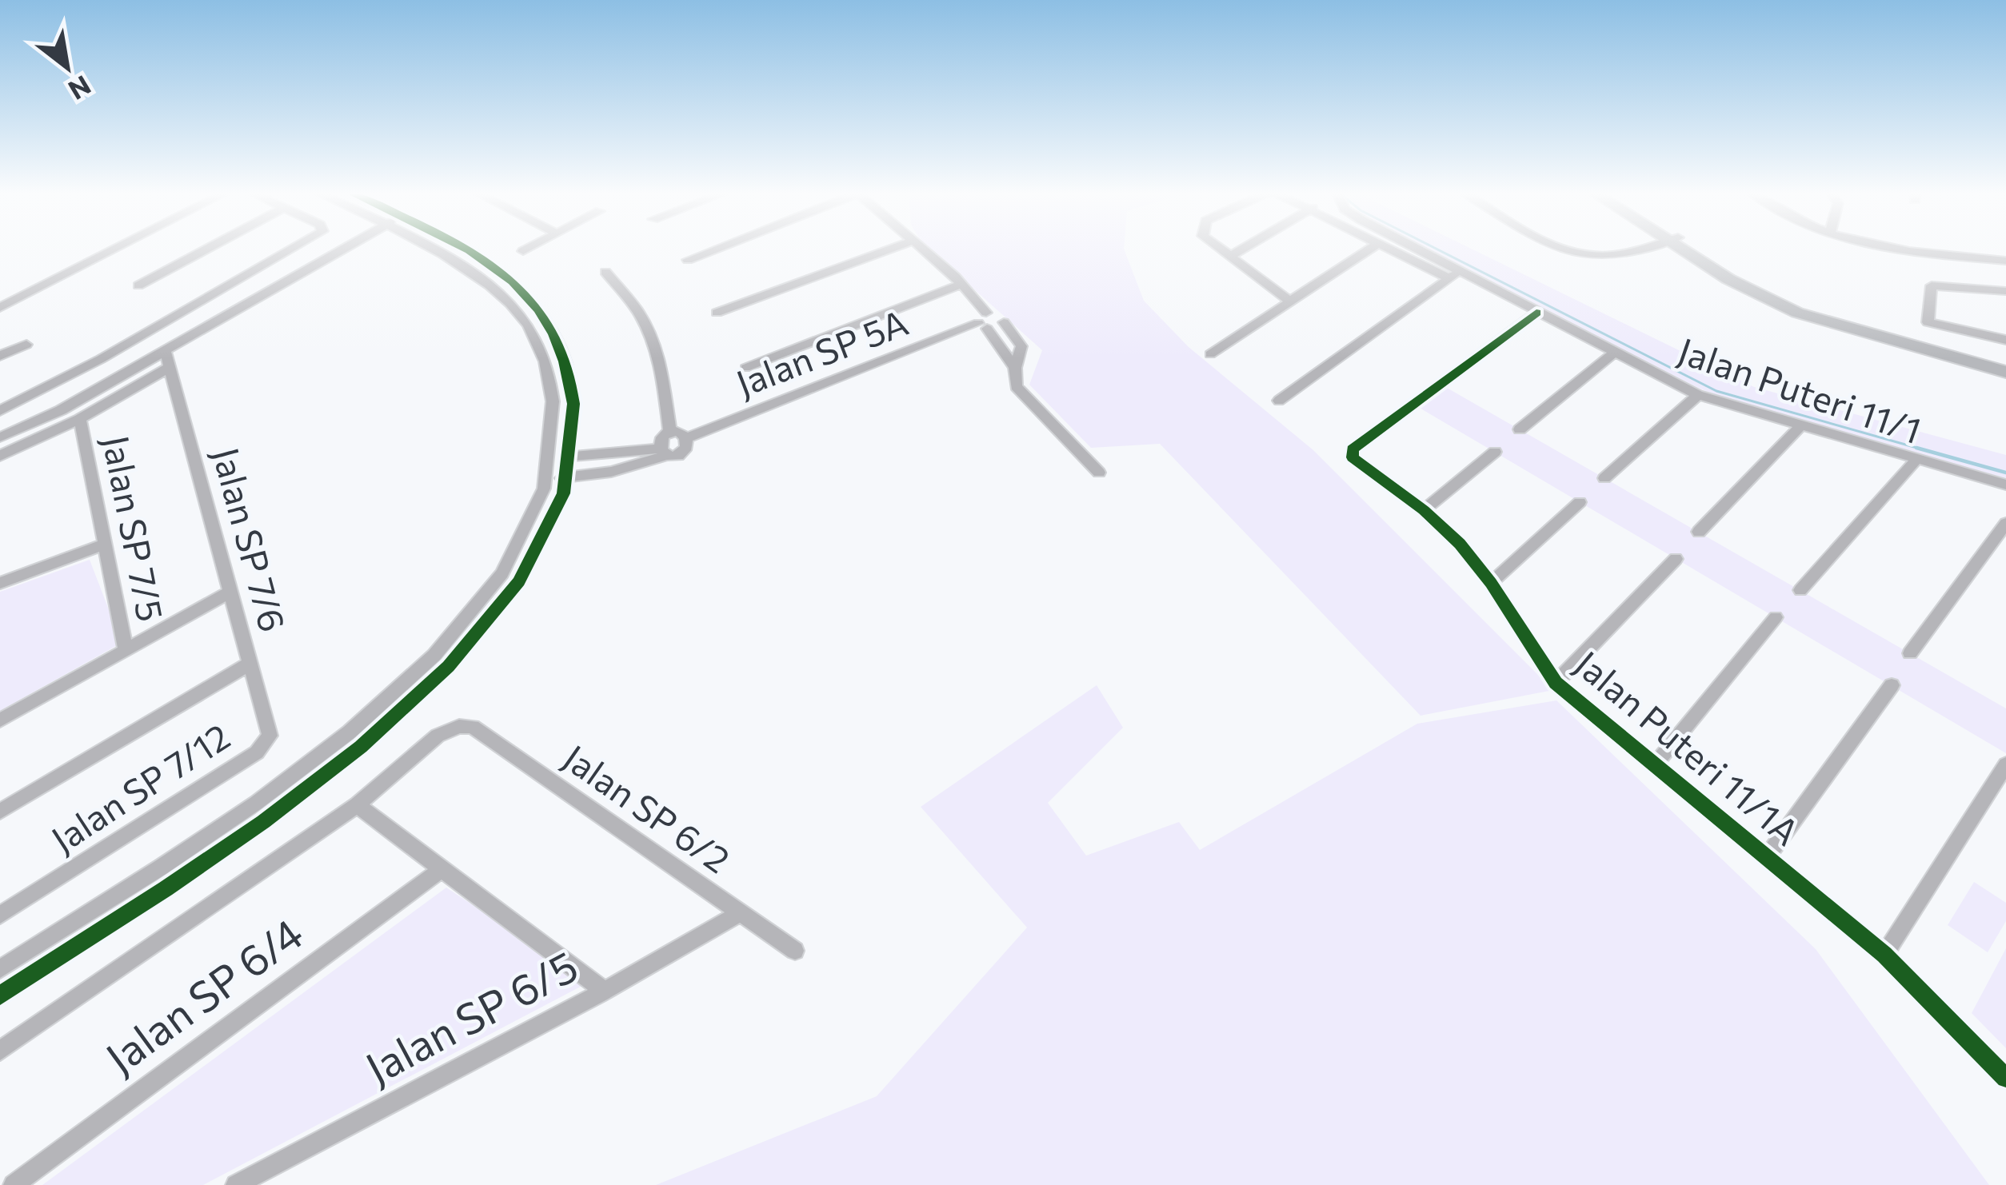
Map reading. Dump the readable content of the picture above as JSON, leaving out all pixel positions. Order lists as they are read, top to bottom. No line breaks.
{"streets":{"street":["Jalan SP 5A","Jalan Puteri 11/1","Jalan SP 7/5","Jalan SP 7/6","Jalan Puteri 11/1A","Jalan SP 7/12","Jalan SP 6/2","Jalan SP 6/4","Jalan SP 6/5"]},"crossings":[["Jalan Puteri 11/1","Jalan Puteri 11/1A"],["Jalan SP 7/6","Jalan SP 7/12"],["Jalan SP 6/2","Jalan SP 6/5"]],"north":"bottom right"}
